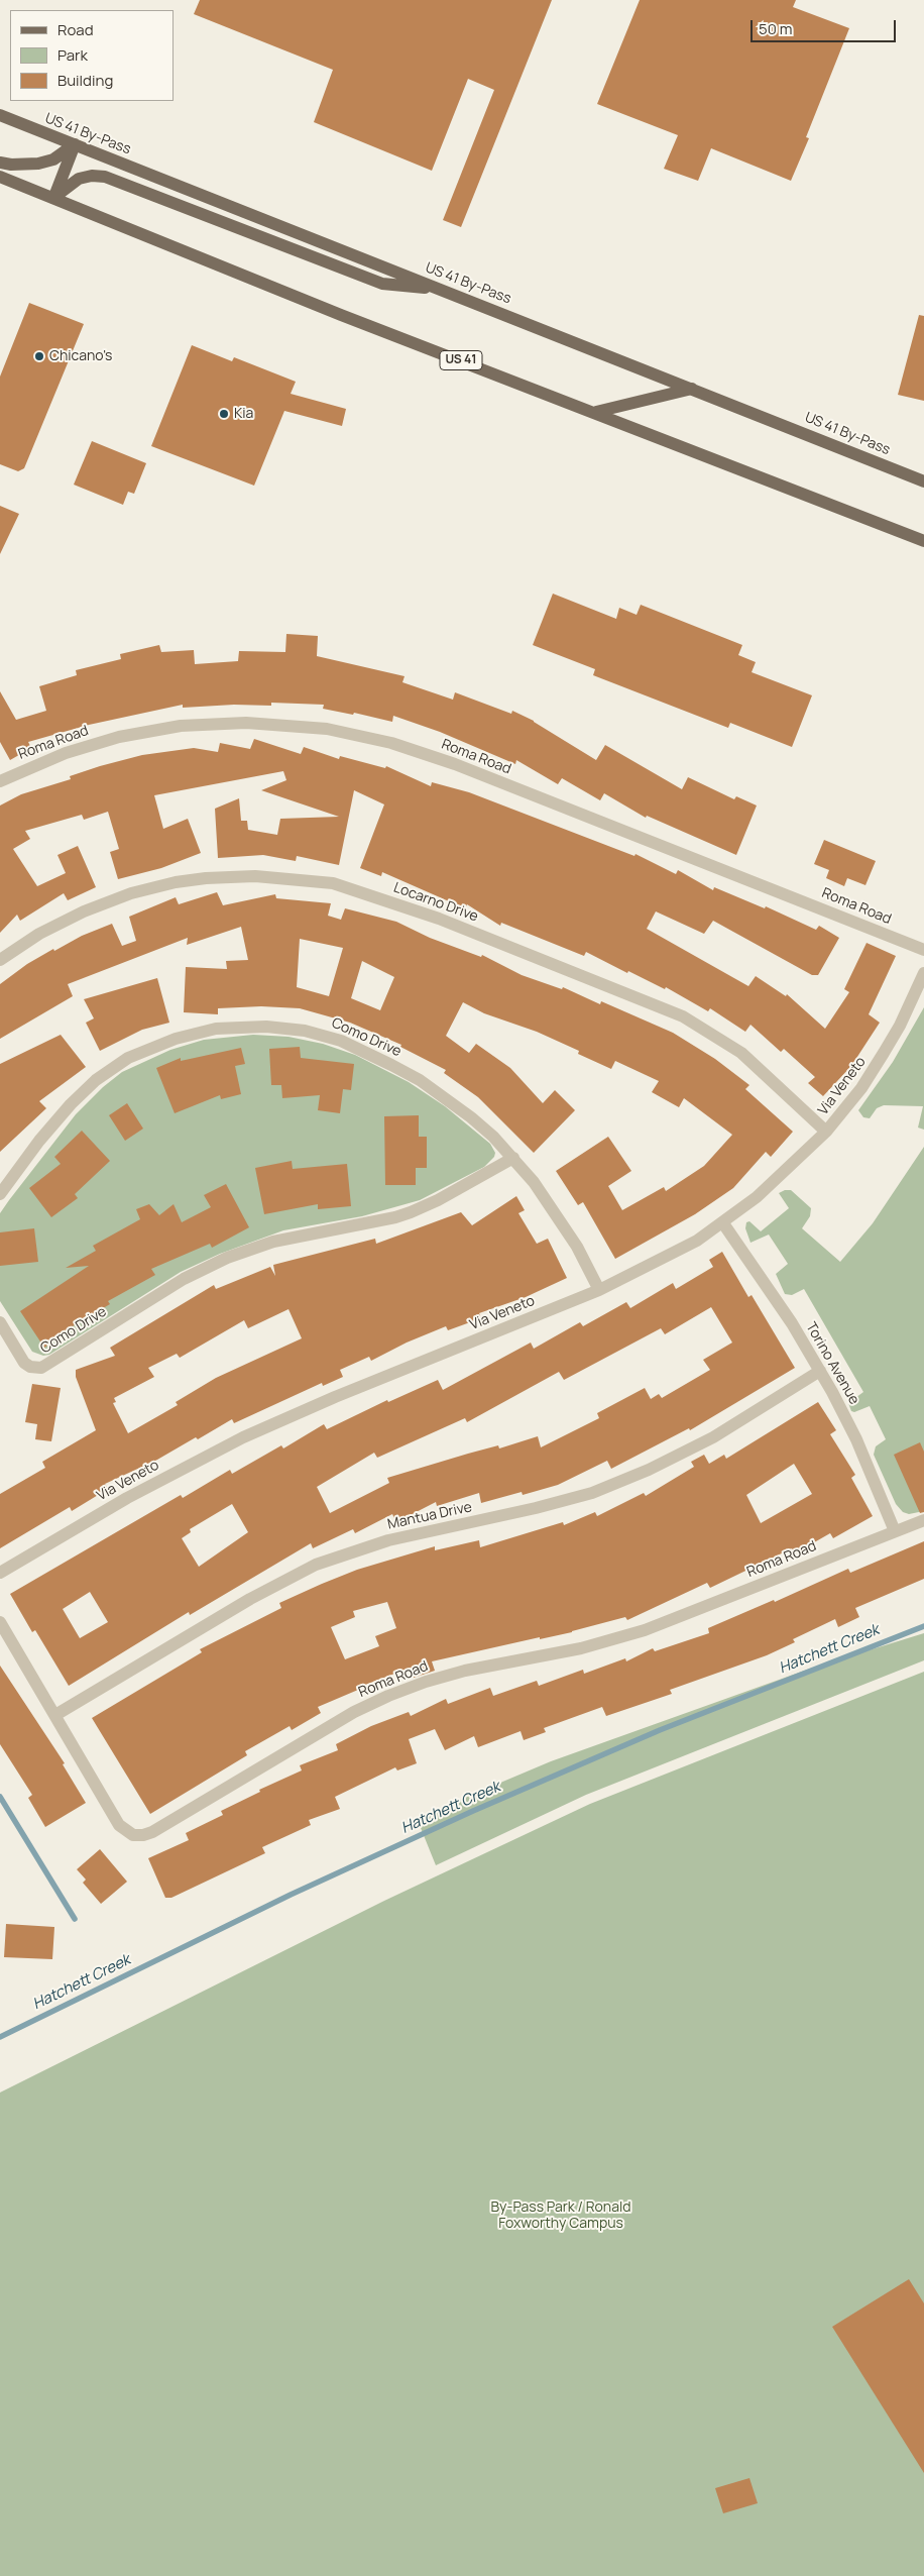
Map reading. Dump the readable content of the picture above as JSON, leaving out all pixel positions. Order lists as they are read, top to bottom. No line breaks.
{"streets":{"main road":["US 41 By-Pass","US 41"],"street":["Roma Road","Locarno Drive","Como Drive","Via Veneto","Torino Avenue","Mantua Drive"]},"crossings":[["Roma Road","Torino Avenue"],["Roma Road","Mantua Drive"],["Locarno Drive","Via Veneto"],["Como Drive","Via Veneto"],["Via Veneto","Torino Avenue"],["Torino Avenue","Mantua Drive"]],"water":["Hatchett Creek"],"parks":["By-Pass Park / Ronald Foxworthy Campus"],"places":["Chicano's","Kia"],"legend":["Road","Park","Building"],"scale_bar":"50 m"}
